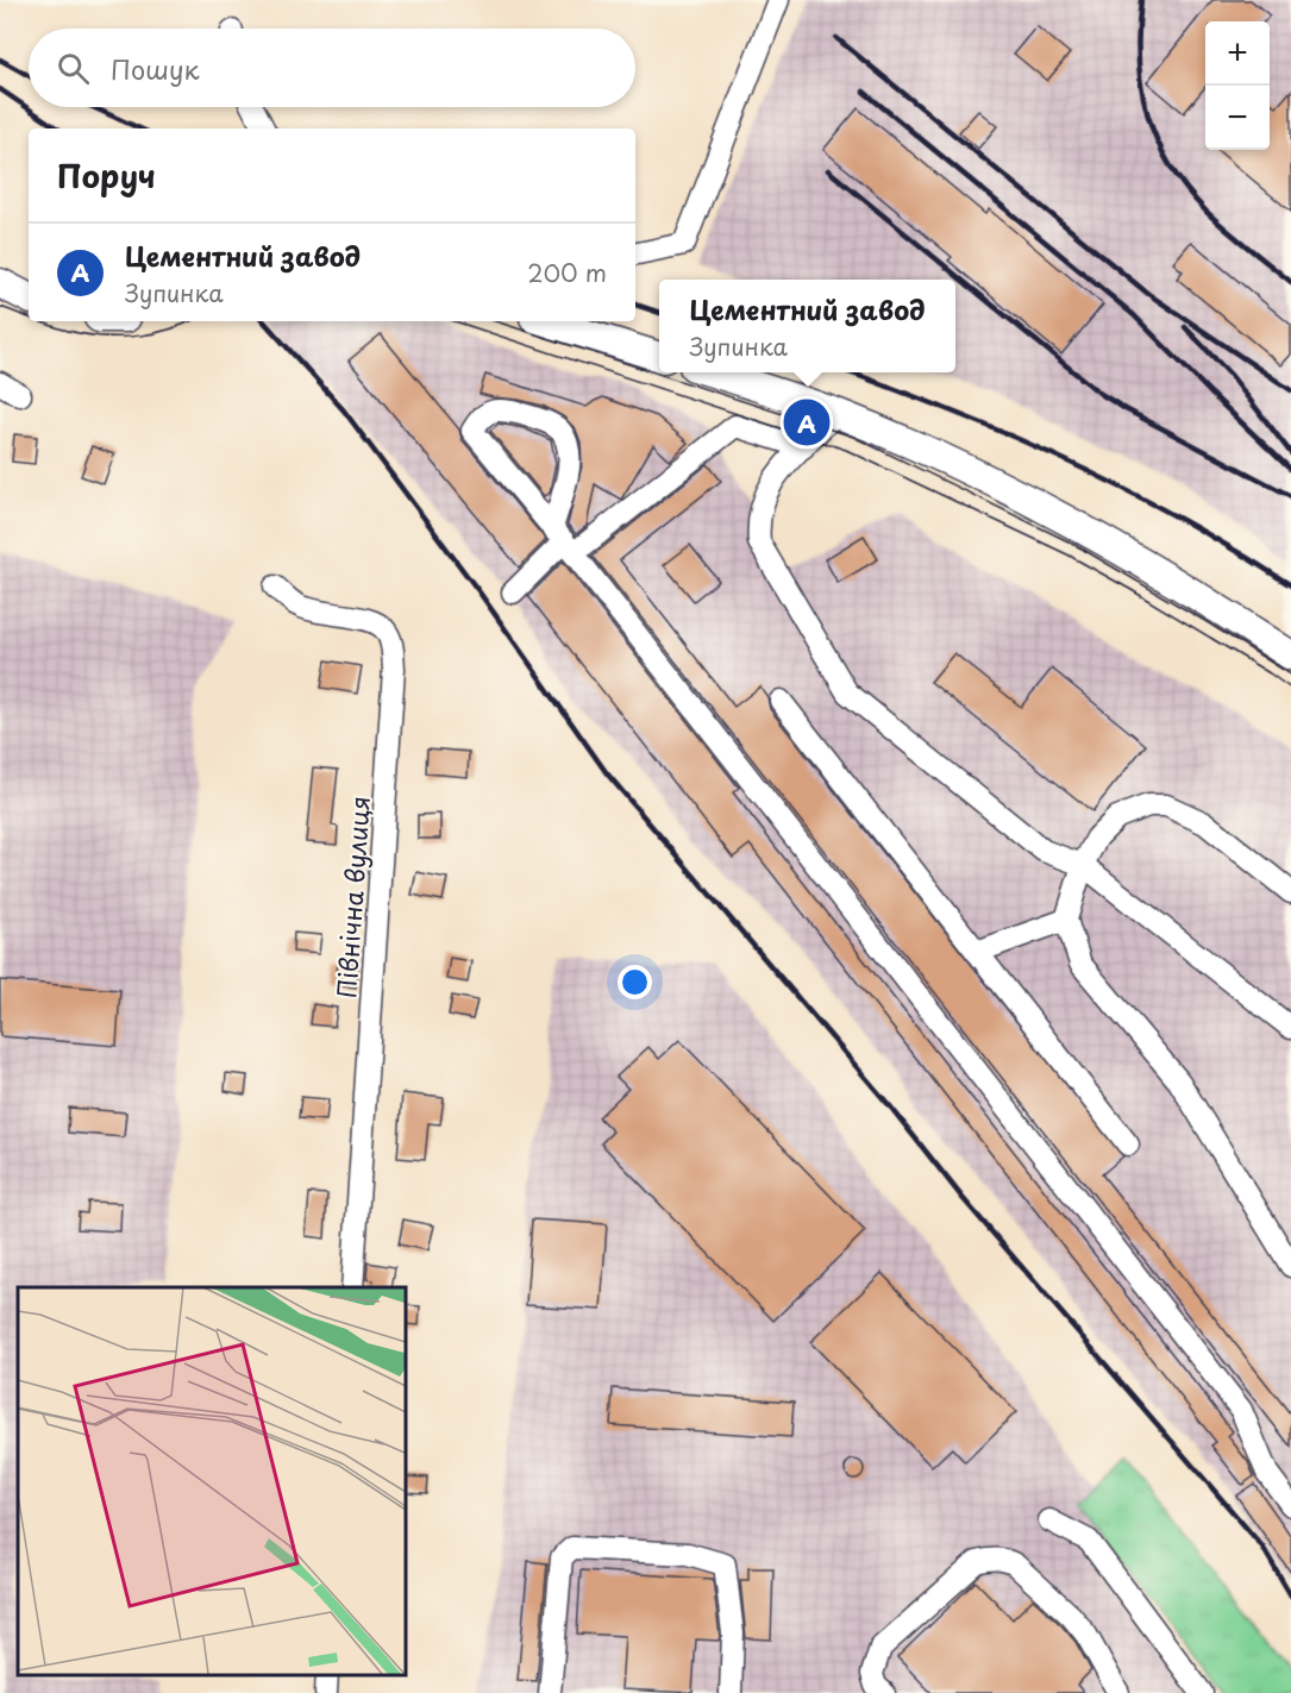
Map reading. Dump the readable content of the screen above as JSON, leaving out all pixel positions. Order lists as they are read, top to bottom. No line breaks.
{"streets":{"street":["Північна вулиця"]},"page":{"map_buttons":["+","−"],"search":"Пошук","heading":"Поруч","list":[{"mark":"A","name":"Цементний завод","note":"Зупинка","value":"200 m"}],"popup":["Цементний завод","Зупинка"],"pins":"A"}}
